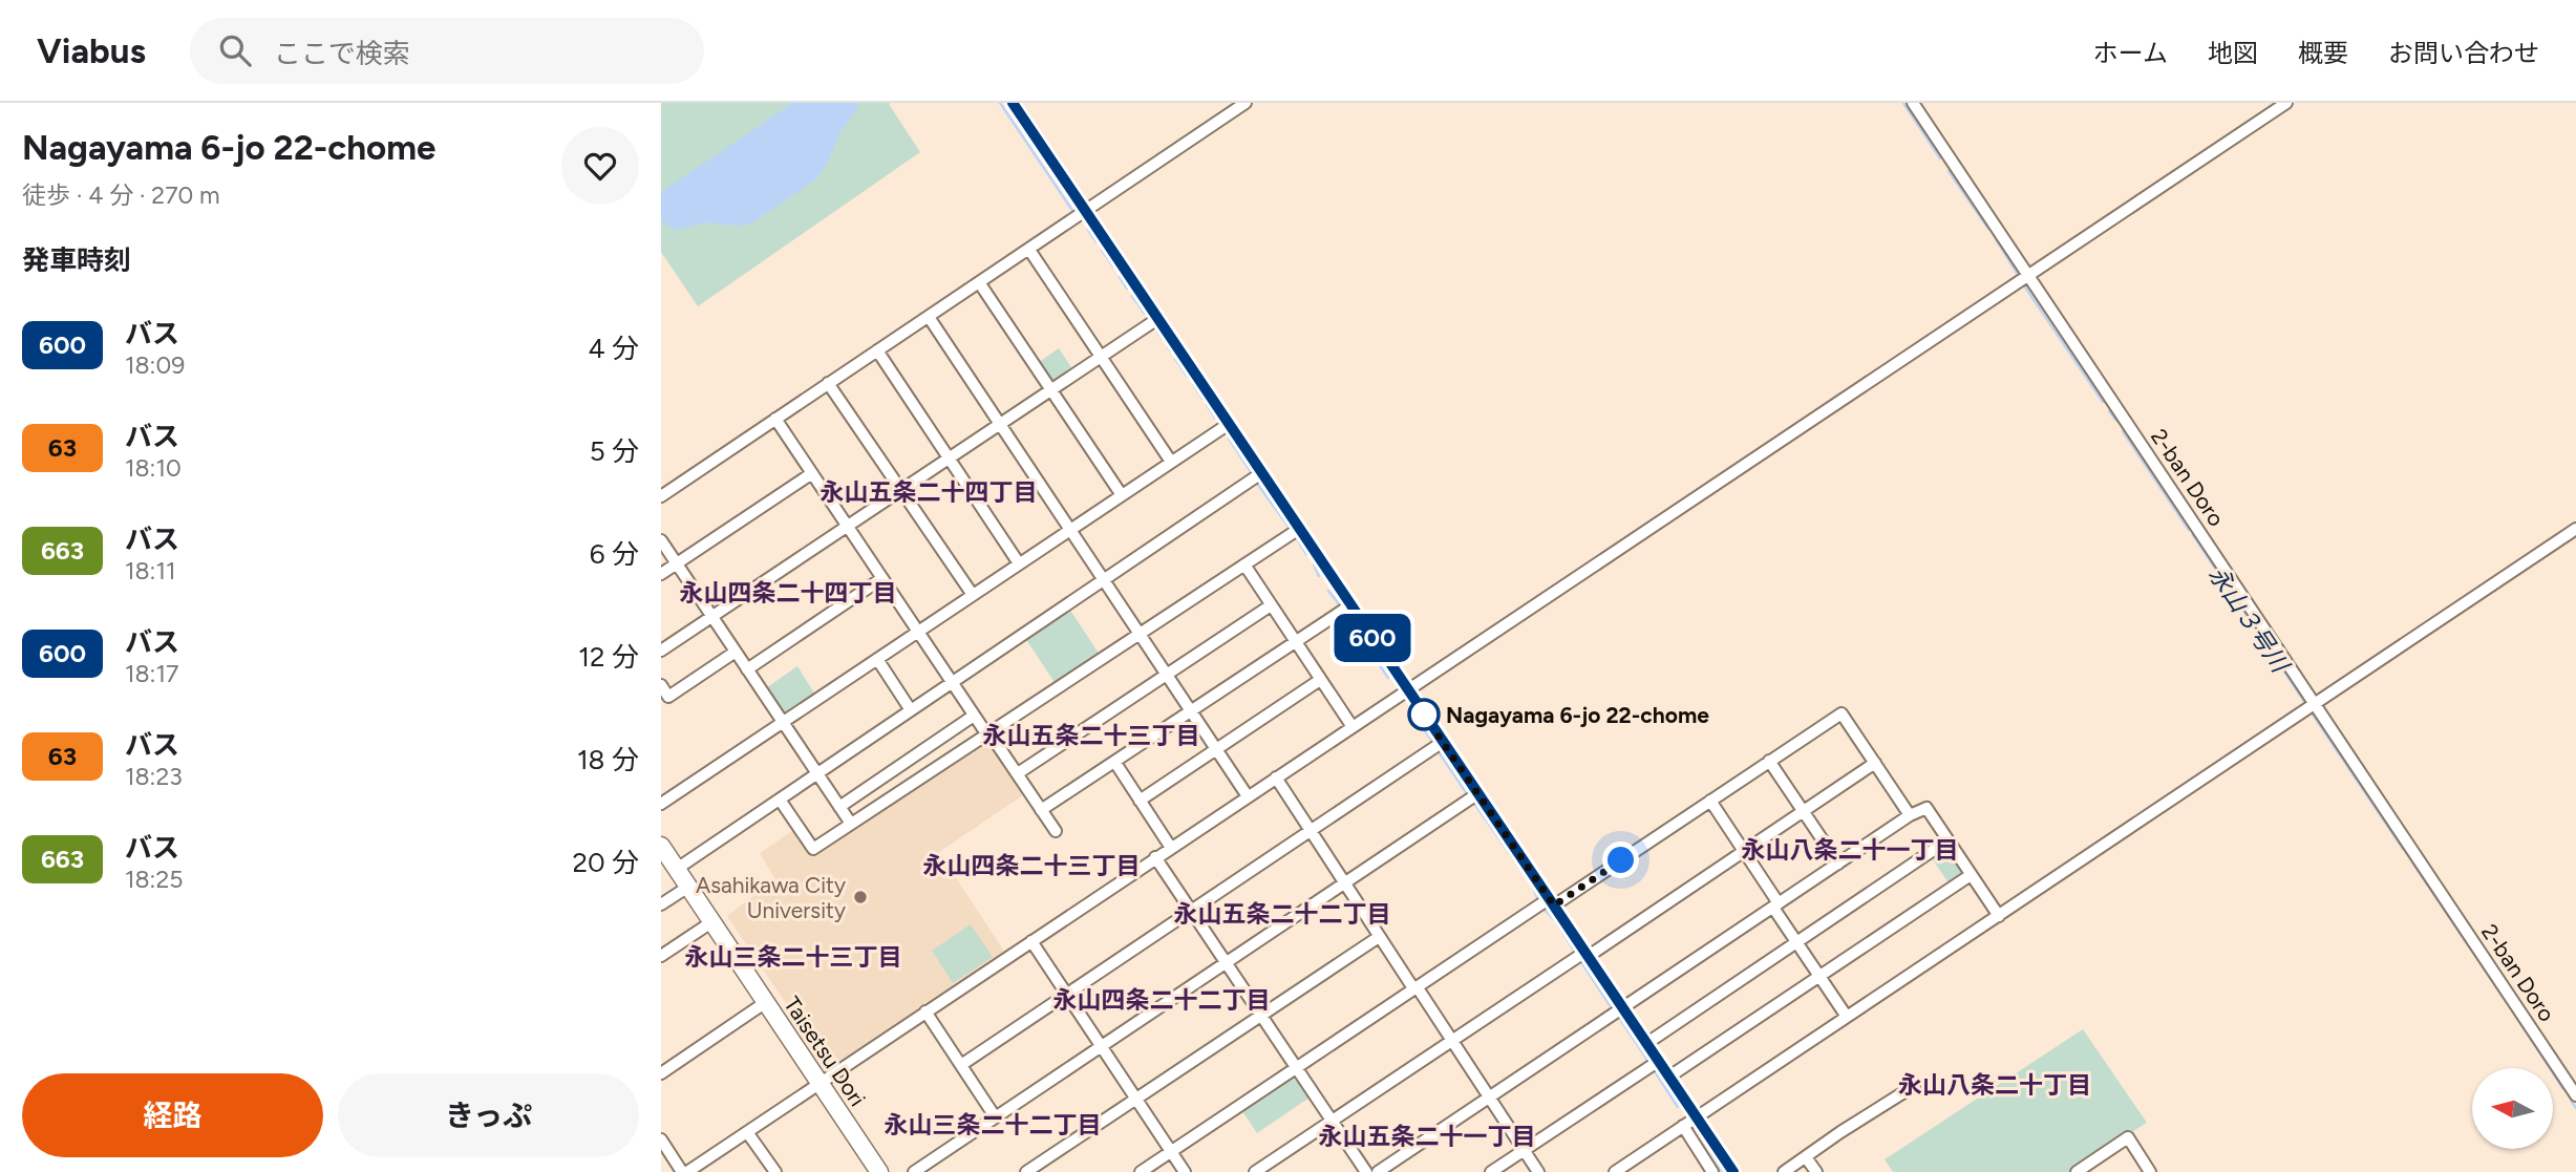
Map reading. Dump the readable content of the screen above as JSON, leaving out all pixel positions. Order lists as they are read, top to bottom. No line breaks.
{"streets":{"highway":["Taisetsu Dori"],"street":["2-ban Doro"]},"districts":["永山五条二十四丁目","永山四条二十四丁目","永山五条二十三丁目","永山八条二十一丁目","永山四条二十三丁目","永山五条二十二丁目","永山三条二十三丁目","永山四条二十二丁目","永山八条二十丁目","永山三条二十二丁目","永山五条二十一丁目"],"water":["永山３号川"],"places":["Nagayama 6-jo 22-chome","Asahikawa City University"],"lines":["bus line 600"],"north":"left","page":{"header":"Viabus","search":"ここで検索","nav":["ホーム","地図","概要","お問い合わせ"],"heading":[["Nagayama 6-jo 22-chome","徒歩 · 4 分 · 270 m"],"発車時刻"],"on_map":"600","list":[{"mark":"600","name":"バス","note":"18:09","value":"4 分"},{"mark":"63","name":"バス","note":"18:10","value":"5 分"},{"mark":"663","name":"バス","note":"18:11","value":"6 分"},{"mark":"600","name":"バス","note":"18:17","value":"12 分"},{"mark":"63","name":"バス","note":"18:23","value":"18 分"},{"mark":"663","name":"バス","note":"18:25","value":"20 分"}],"buttons":["経路","きっぷ"]}}
